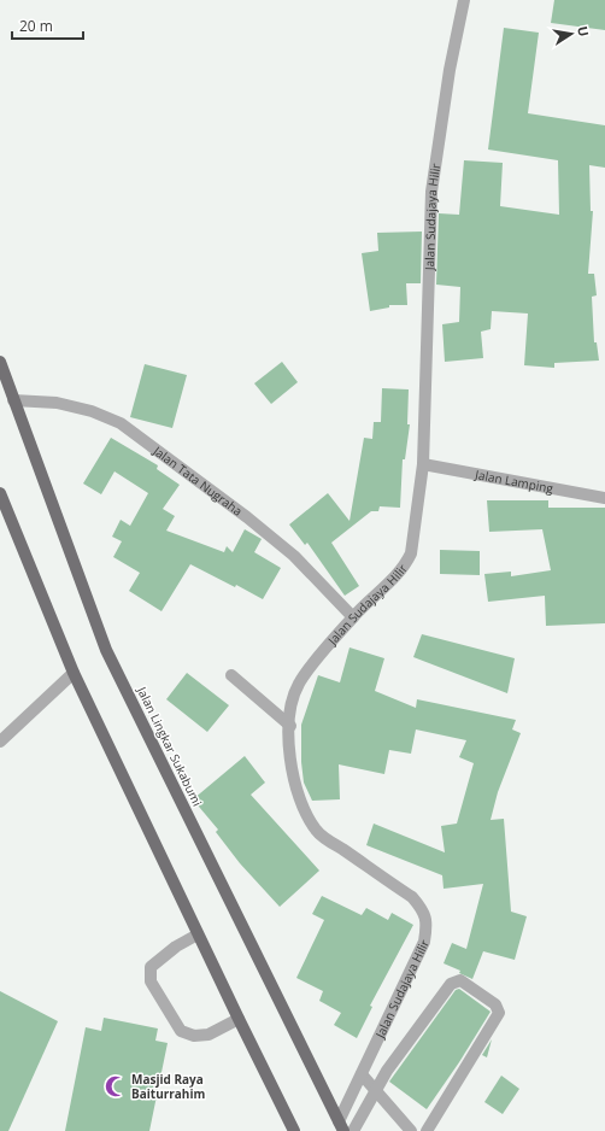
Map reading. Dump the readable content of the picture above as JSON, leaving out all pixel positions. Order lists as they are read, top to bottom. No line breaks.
{"streets":{"main road":["Jalan Lingkar Sukabumi"],"street":["Jalan Sudajaya Hilir","Jalan Tata Nugraha","Jalan Lamping"]},"crossings":[["Jalan Sudajaya Hilir","Jalan Tata Nugraha"],["Jalan Sudajaya Hilir","Jalan Lamping"],["Jalan Sudajaya Hilir","Jalan Lingkar Sukabumi"],["Jalan Tata Nugraha","Jalan Lingkar Sukabumi"]],"places":{"mosque":["Masjid Raya Baiturrahim"]},"scale_bar":"20 m","north":"right"}
